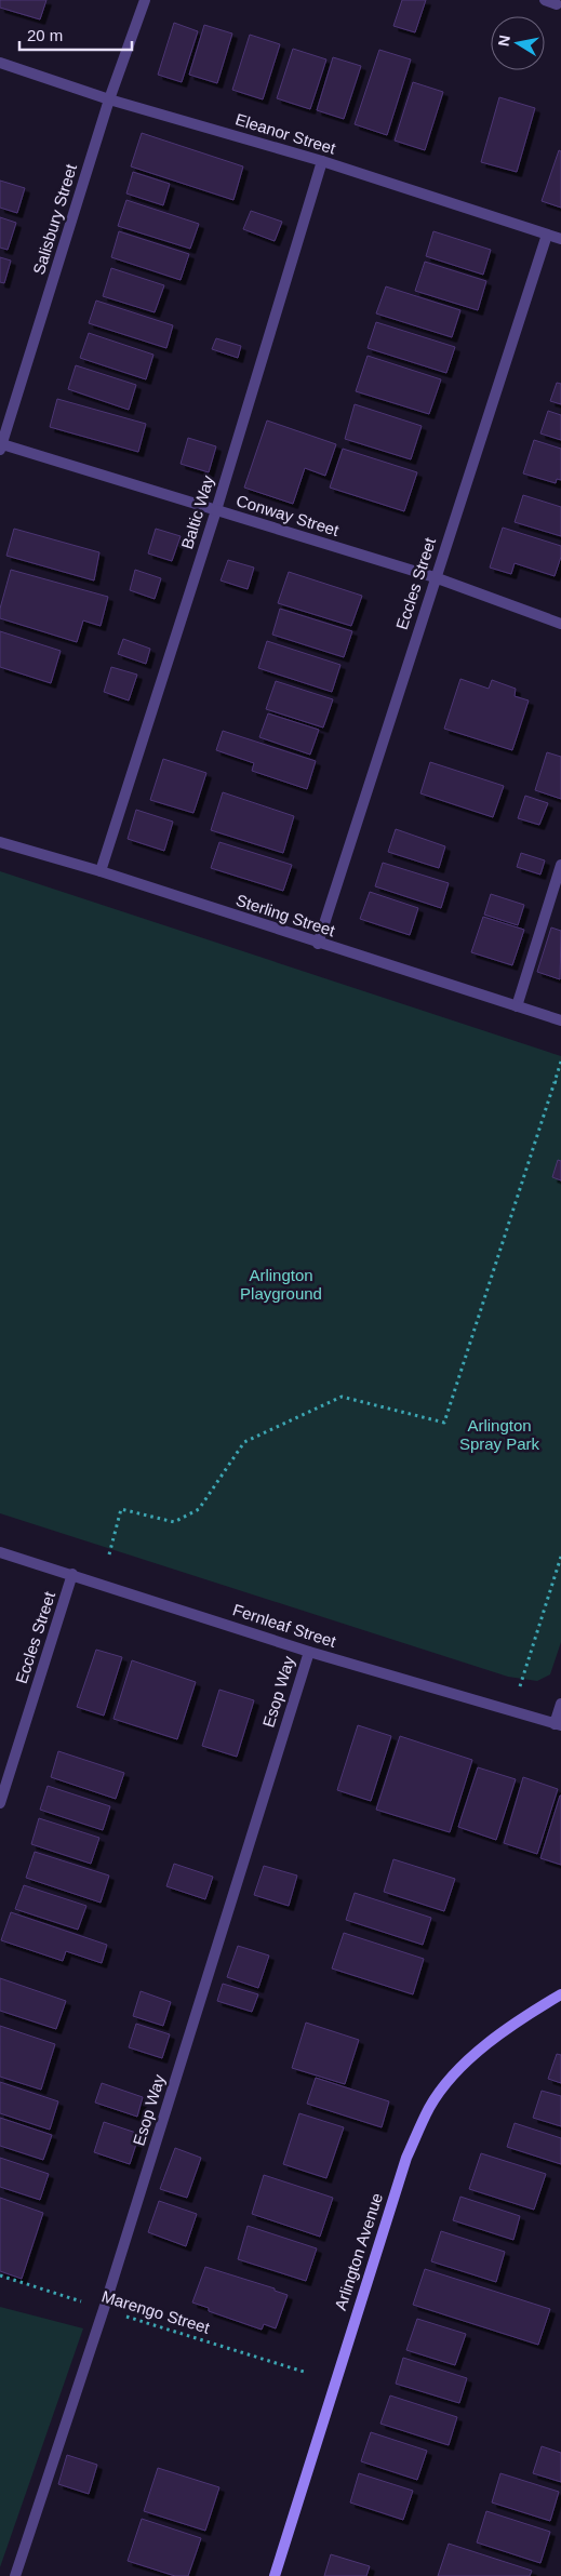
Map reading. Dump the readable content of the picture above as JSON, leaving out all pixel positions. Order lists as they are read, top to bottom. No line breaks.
{"streets":{"street":["Eleanor Street","Salisbury Street","Baltic Way","Conway Street","Eccles Street","Sterling Street","Fernleaf Street","Esop Way","Arlington Avenue"],"path":["Marengo Street"]},"crossings":[["Eleanor Street","Salisbury Street"],["Eleanor Street","Baltic Way"],["Eleanor Street","Eccles Street"],["Salisbury Street","Conway Street"],["Baltic Way","Conway Street"],["Baltic Way","Sterling Street"],["Conway Street","Eccles Street"],["Eccles Street","Sterling Street"],["Eccles Street","Fernleaf Street"],["Fernleaf Street","Esop Way"],["Esop Way","Marengo Street"]],"parks":["Arlington Playground","Arlington Spray Park"],"scale_bar":"20 m","north":"left"}
